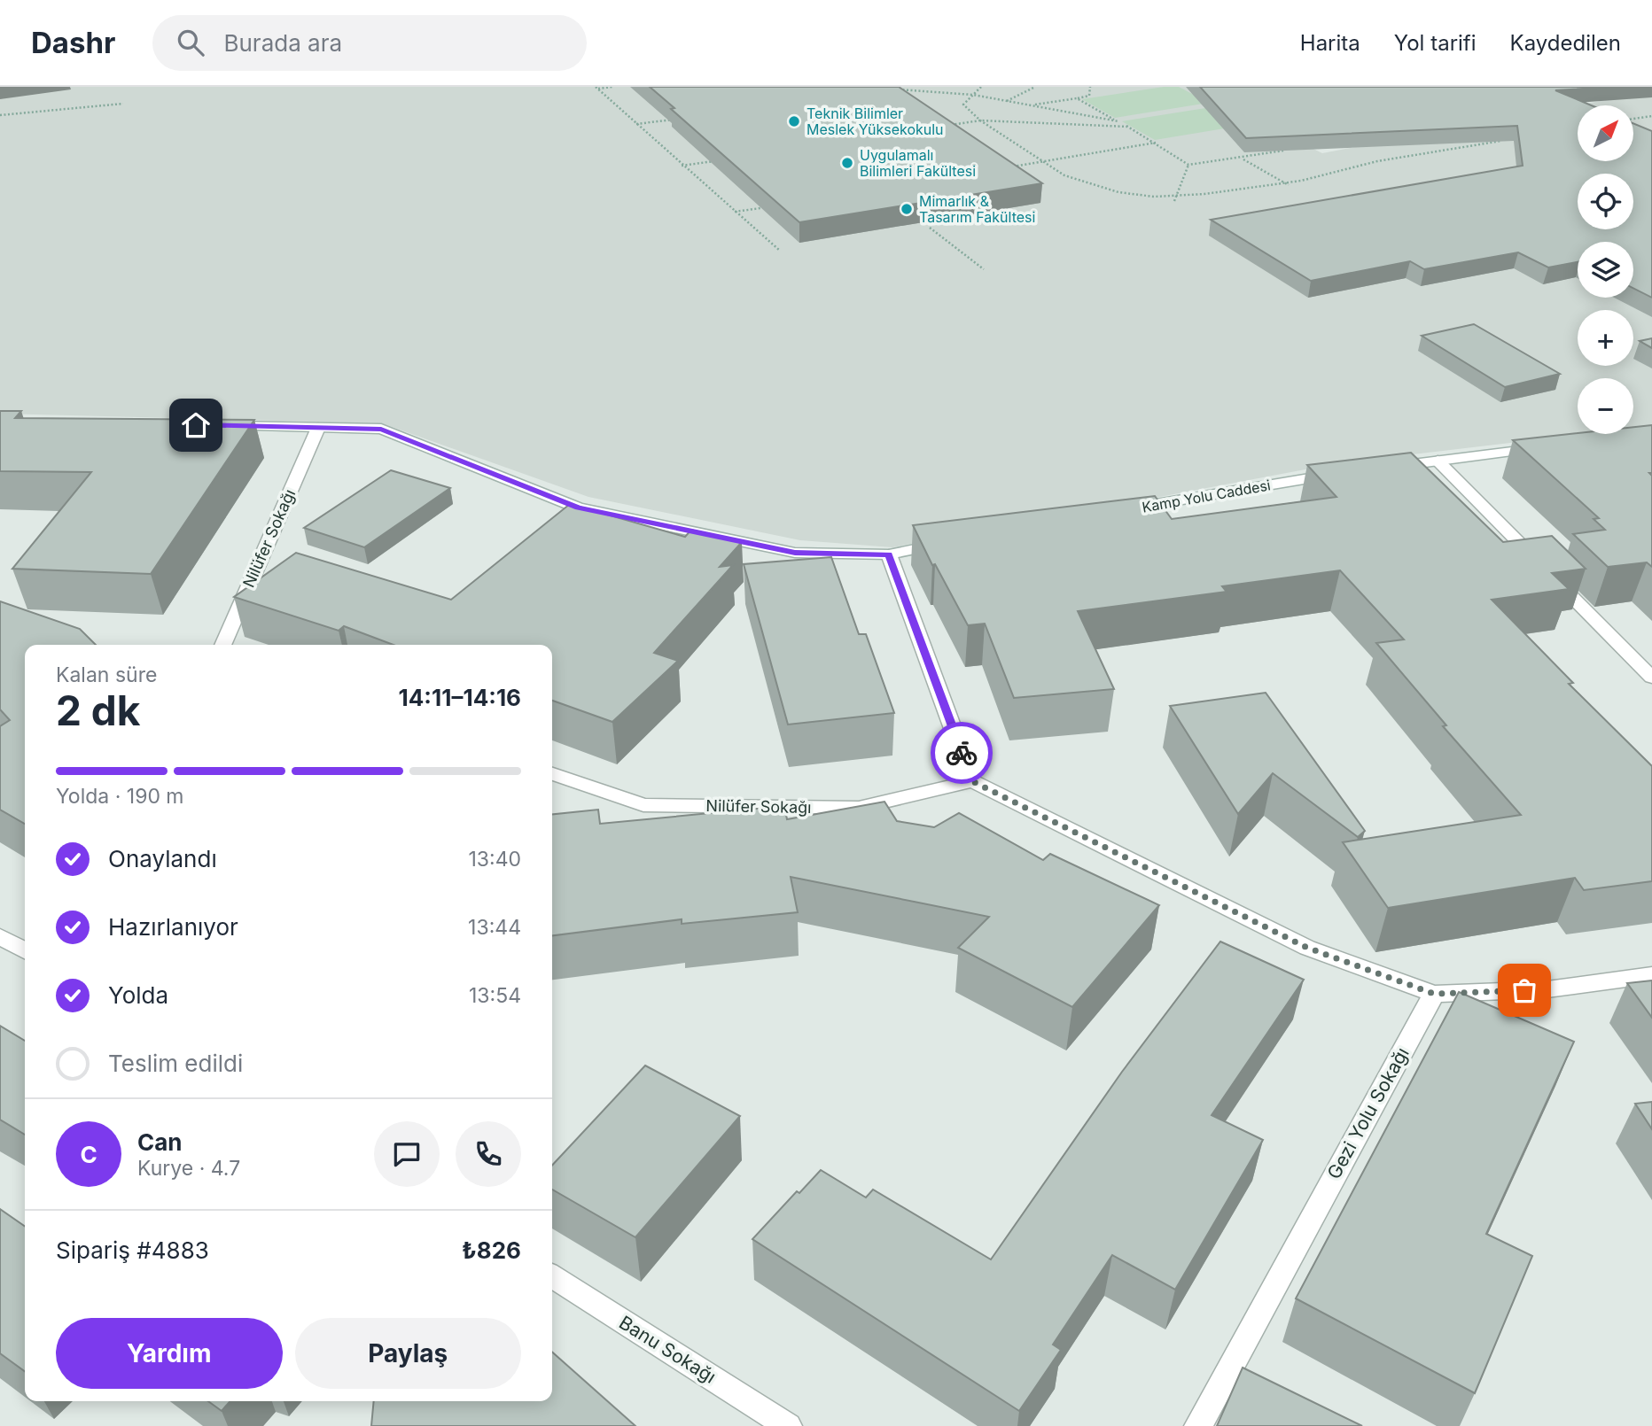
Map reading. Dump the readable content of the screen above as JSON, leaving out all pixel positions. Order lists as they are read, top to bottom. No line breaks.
{"streets":{"street":["Kamp Yolu Caddesi","Nilüfer Sokağı","Gezi Yolu Sokağı","Banu Sokağı"]},"places":["Teknik Bilimler Meslek Yüksekokulu","Uygulamalı Bilimleri Fakültesi","Mimarlık & Tasarım Fakültesi"],"north":"top right","page":{"header":"Dashr","search":"Burada ara","nav":["Harita","Yol tarifi","Kaydedilen"],"map_buttons":["+","−"],"heading":["2 dk","Kalan süre","14:11–14:16"],"panel":["Can","Kurye · 4.7","Sipariş #4883","₺826"],"bar":"Yolda · 190 m","list":[["Onaylandı","13:40"],["Hazırlanıyor","13:44"],["Yolda","13:54"],"Teslim edildi"],"round":"C","buttons":["Yardım","Paylaş"]}}
